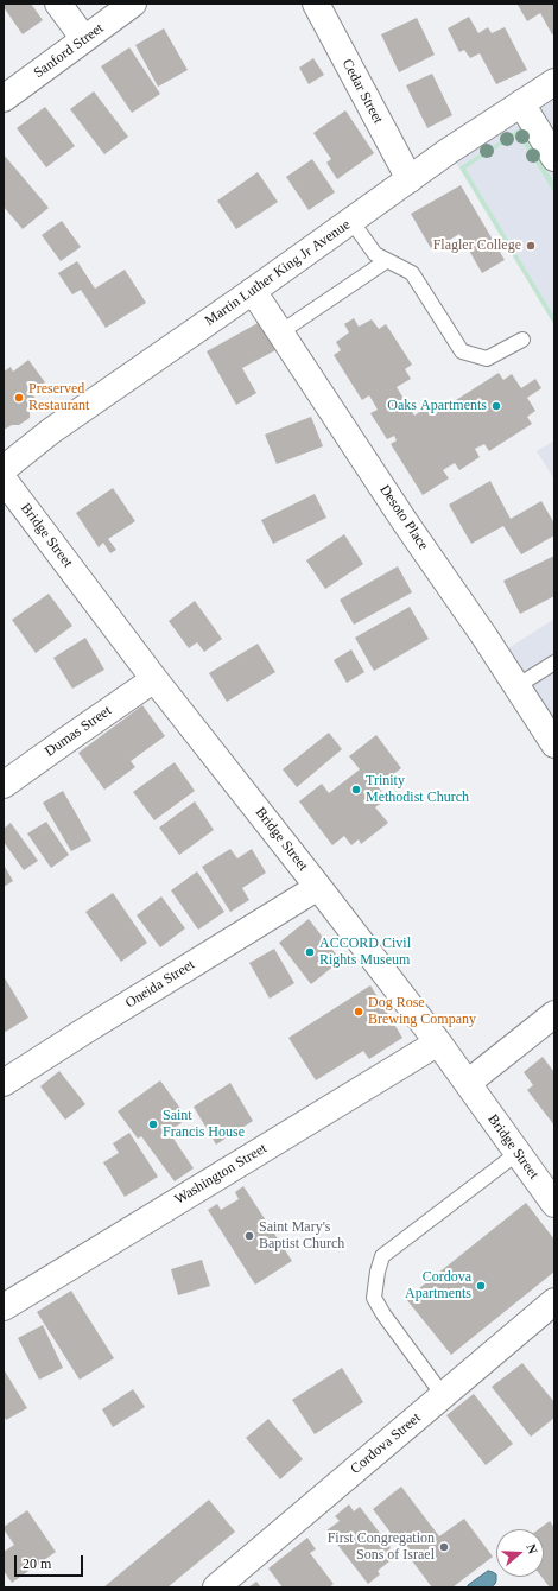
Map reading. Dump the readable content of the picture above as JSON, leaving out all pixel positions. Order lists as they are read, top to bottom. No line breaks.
{"streets":{"street":["Sanford Street","Cedar Street","Martin Luther King Jr Avenue","Desoto Place","Bridge Street","Dumas Street","Oneida Street","Washington Street","Cordova Street"]},"crossings":[["Cedar Street","Martin Luther King Jr Avenue"],["Martin Luther King Jr Avenue","Desoto Place"],["Bridge Street","Dumas Street"],["Bridge Street","Oneida Street"],["Bridge Street","Washington Street"]],"places":["Flagler College","Preserved Restaurant","Oaks Apartments","Trinity Methodist Church","ACCORD Civil Rights Museum","Dog Rose Brewing Company","Saint Francis House","Saint Mary's Baptist Church","Cordova Apartments","First Congregation Sons of Israel"],"scale_bar":"20 m","north":"right"}
